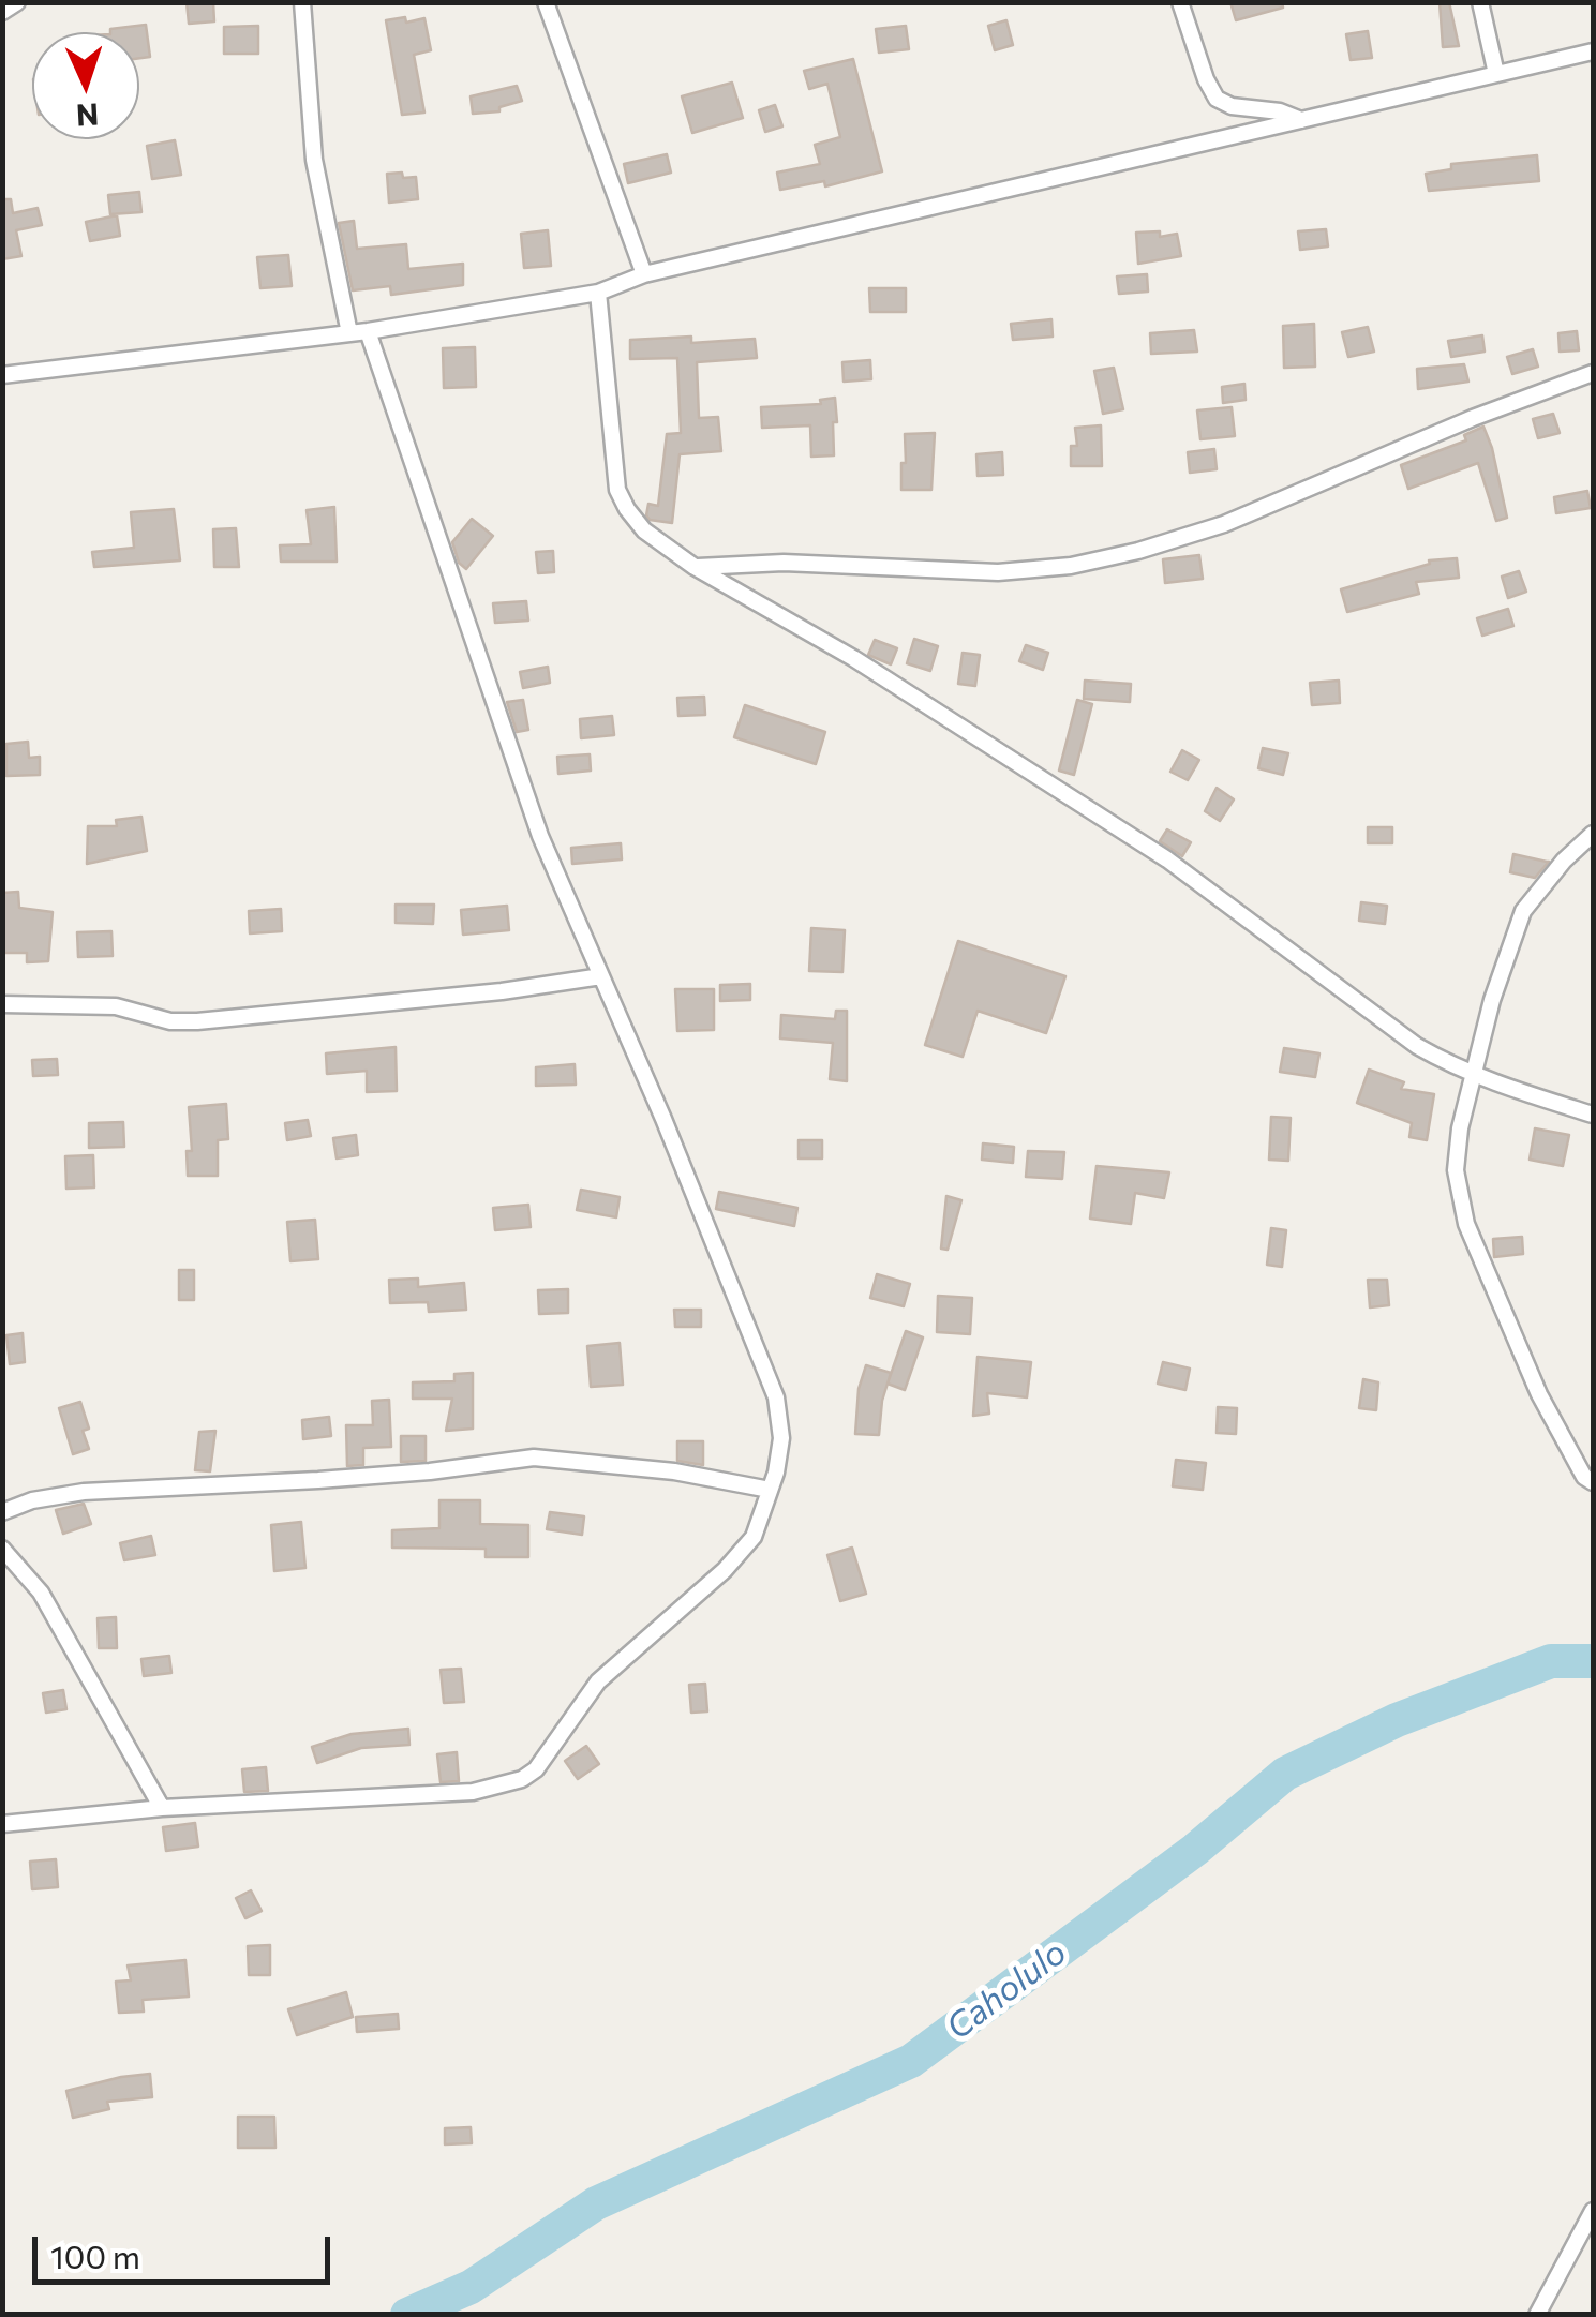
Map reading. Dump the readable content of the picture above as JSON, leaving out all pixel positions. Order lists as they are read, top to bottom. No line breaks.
{"water":["Caholulo"],"scale_bar":"100 m","north":"bottom"}
